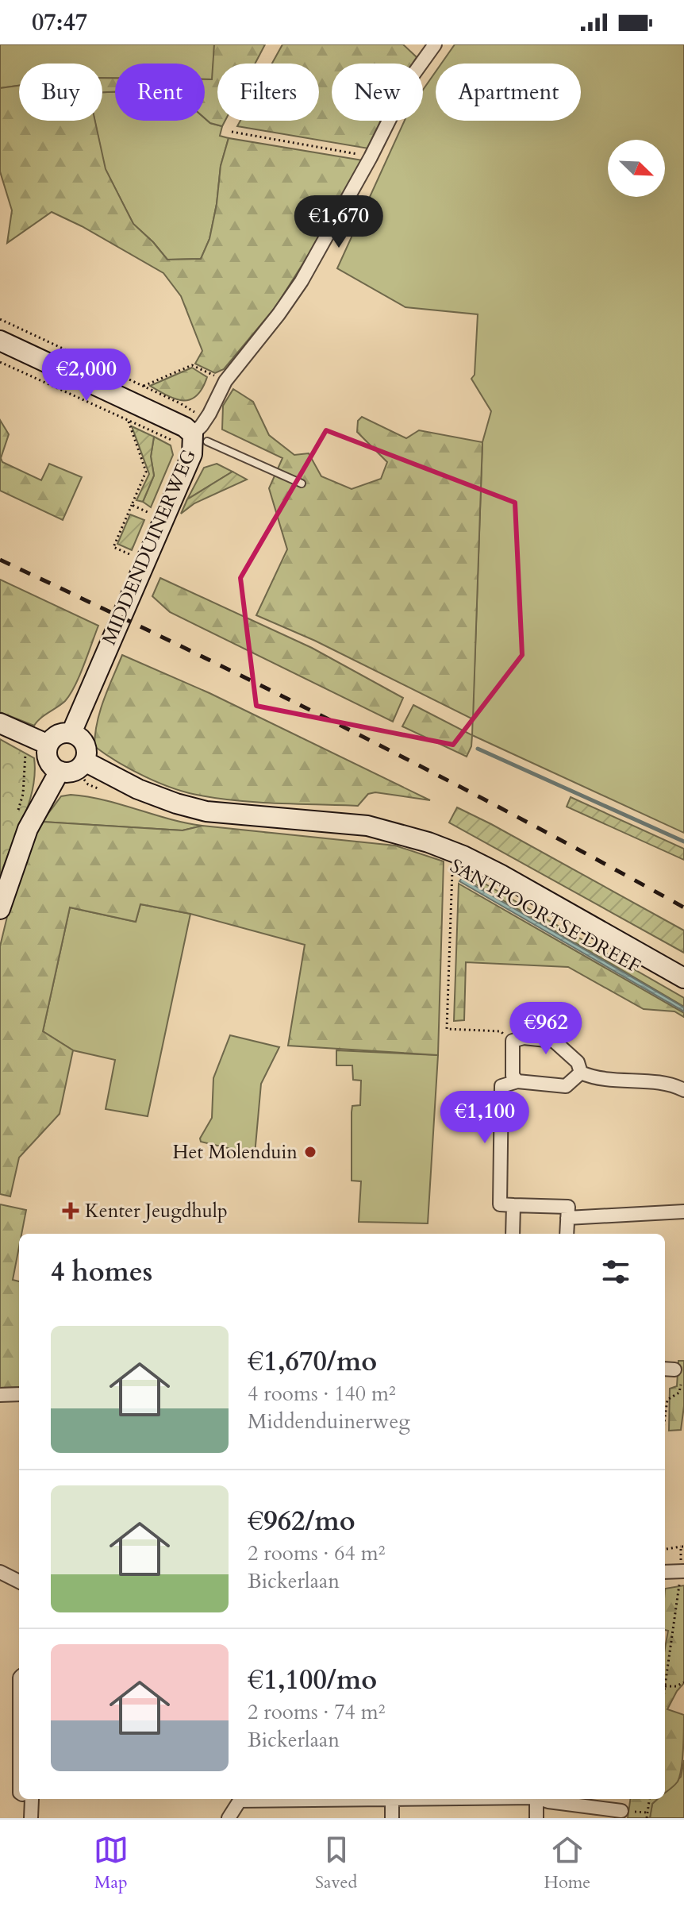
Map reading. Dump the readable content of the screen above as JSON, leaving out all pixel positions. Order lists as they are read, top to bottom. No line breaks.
{"streets":{"street":["MIDDENDUINERWEG","SANTPOORTSE DREEF"]},"crossings":[["MIDDENDUINERWEG","SANTPOORTSE DREEF"]],"places":{"other":["Het Molenduin"],"health":["Kenter Jeugdhulp"]},"north":"bottom right","page":{"status":"07:47","chip":["Buy","Rent","Filters","New","Apartment"],"price":["€1,670","€2,000","€962","€1,100"],"heading":"4 homes","list":[{"name":"€1,670/mo","note":"4 rooms · 140 m² · Middenduinerweg"},{"name":"€962/mo","note":"2 rooms · 64 m² · Bickerlaan"},{"name":"€1,100/mo","note":"2 rooms · 74 m² · Bickerlaan"}],"tabs":["Map","Saved","Home"]}}
